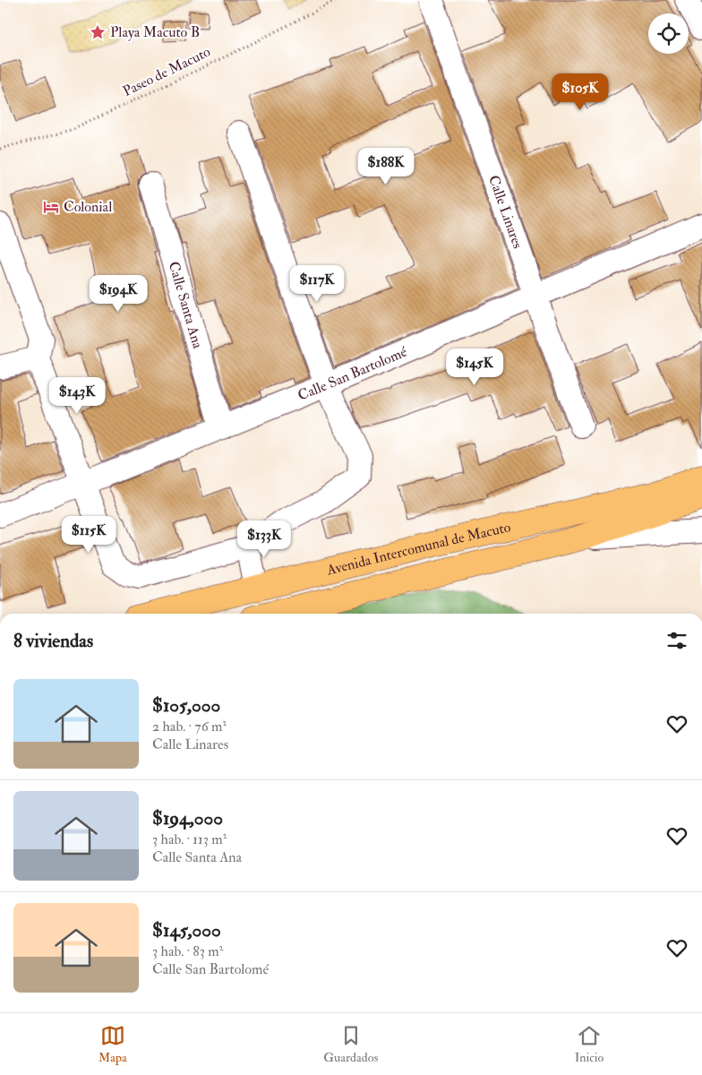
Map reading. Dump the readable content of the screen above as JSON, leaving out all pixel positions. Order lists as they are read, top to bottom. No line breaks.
{"streets":{"main road":["Avenida Intercomunal de Macuto"],"street":["Calle Linares","Calle Santa Ana","Calle San Bartolomé"],"path":["Paseo de Macuto"]},"crossings":[["Calle Linares","Calle San Bartolomé"],["Calle Santa Ana","Calle San Bartolomé"]],"places":{"place":["Playa Macuto B"],"hotel":["Colonial"]},"page":{"price":["$105K","$188K","$117K","$194K","$145K","$143K","$115K","$133K"],"heading":"8 viviendas","list":[{"name":"$105,000","note":"2 hab. · 76 m² · Calle Linares"},{"name":"$194,000","note":"3 hab. · 113 m² · Calle Santa Ana"},{"name":"$145,000","note":"3 hab. · 83 m² · Calle San Bartolomé"}],"tabs":["Mapa","Guardados","Inicio"]}}
